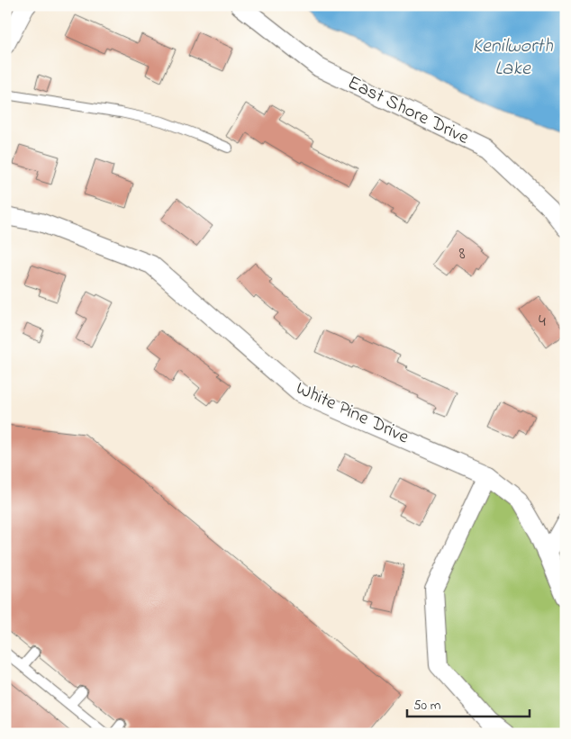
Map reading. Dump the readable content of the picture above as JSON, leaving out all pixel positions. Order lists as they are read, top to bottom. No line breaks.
{"streets":{"street":["East Shore Drive","White Pine Drive"]},"water":["Kenilworth Lake"],"house_numbers":["8","4"],"scale_bar":"50 m"}
